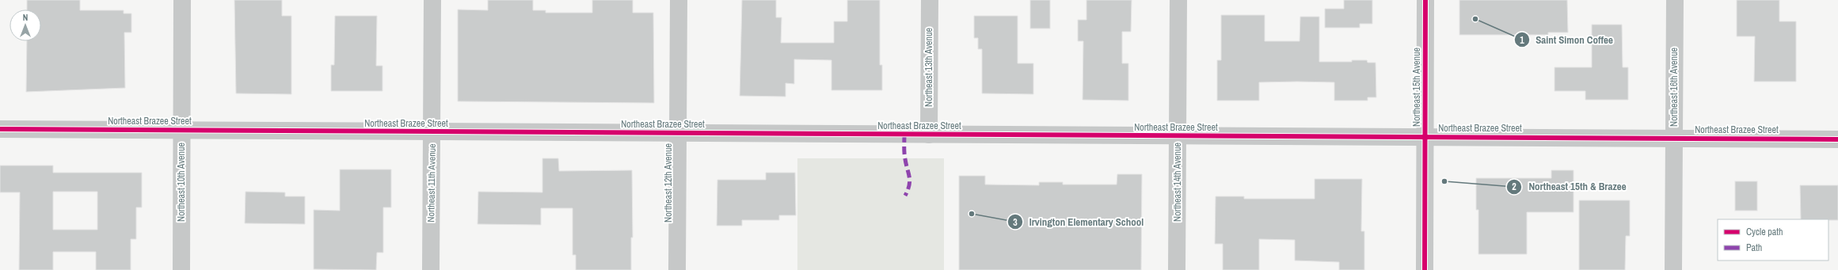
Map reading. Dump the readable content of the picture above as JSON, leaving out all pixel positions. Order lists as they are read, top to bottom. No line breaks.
{"streets":{"street":["Northeast 13th Avenue","Northeast 15th Avenue","Northeast 16th Avenue","Northeast Brazee Street","Northeast 10th Avenue","Northeast 14th Avenue","Northeast 11th Avenue","Northeast 12th Avenue"]},"crossings":[["Northeast 13th Avenue","Northeast Brazee Street"],["Northeast 15th Avenue","Northeast Brazee Street"],["Northeast 16th Avenue","Northeast Brazee Street"],["Northeast Brazee Street","Northeast 10th Avenue"],["Northeast Brazee Street","Northeast 14th Avenue"],["Northeast Brazee Street","Northeast 11th Avenue"],["Northeast Brazee Street","Northeast 12th Avenue"]],"places":["Saint Simon Coffee","Northeast 15th & Brazee","Irvington Elementary School"],"legend":["Cycle path","Path"],"north":"top"}
